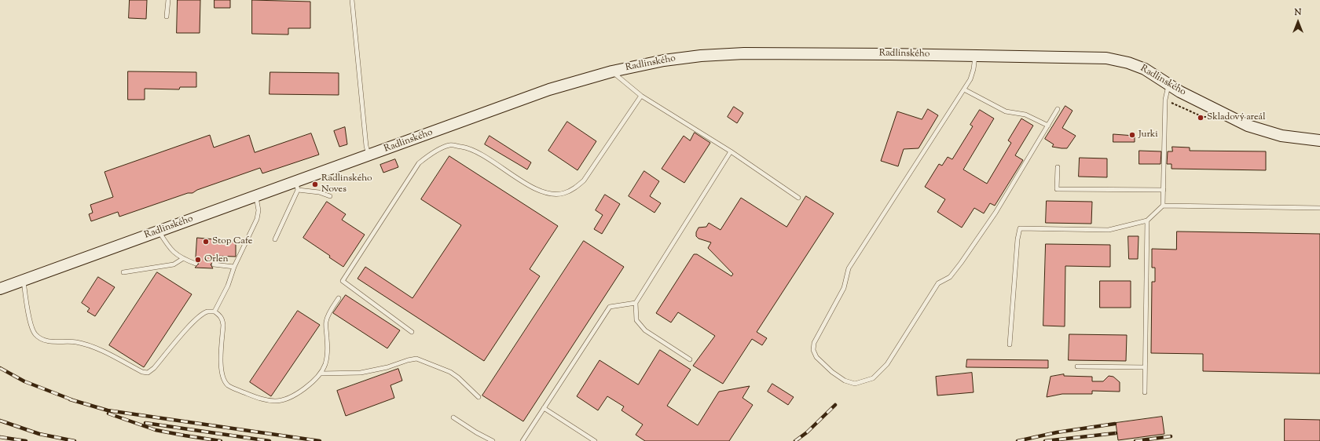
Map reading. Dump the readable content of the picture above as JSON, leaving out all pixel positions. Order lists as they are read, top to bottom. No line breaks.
{"streets":{"main road":["Radlinského"]},"places":["Skladový areál","Jurki","Radlinského Noves","Stop Cafe","Orlen"],"north":"top"}
